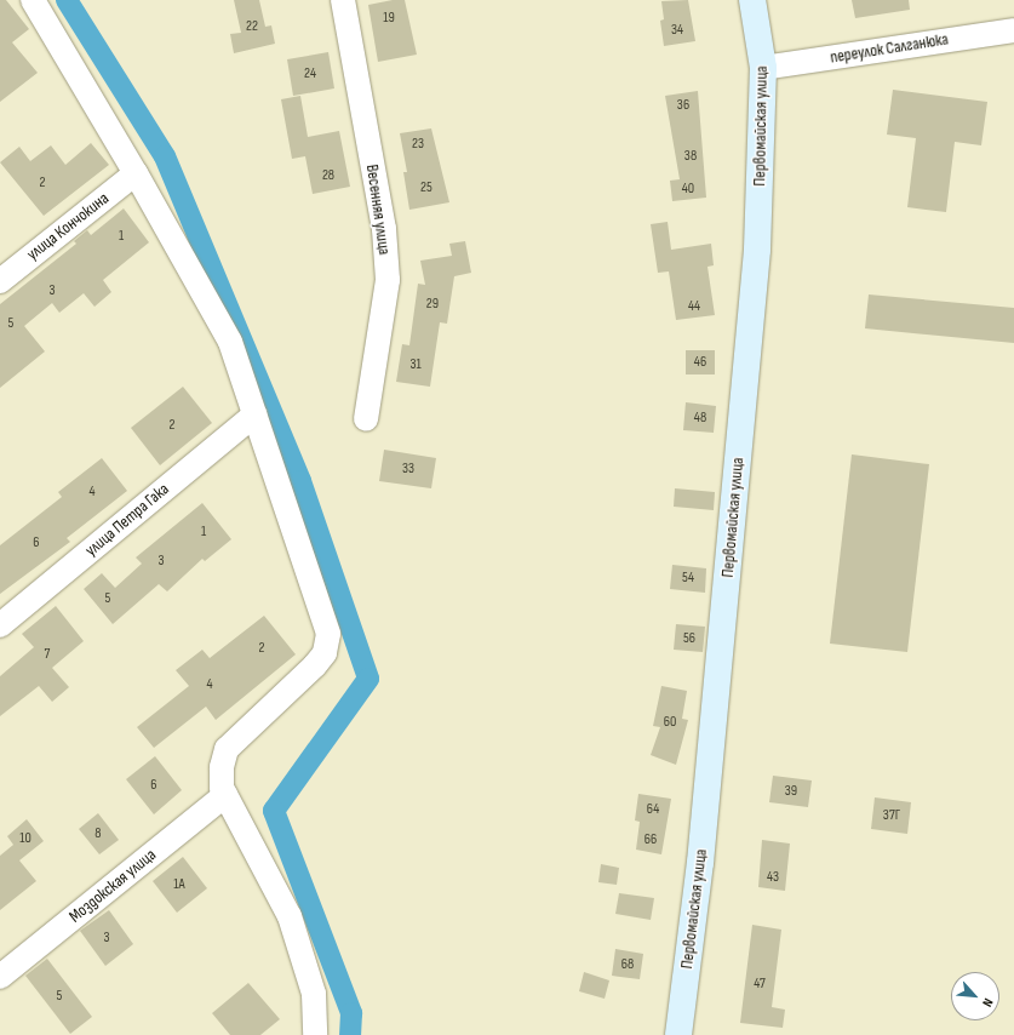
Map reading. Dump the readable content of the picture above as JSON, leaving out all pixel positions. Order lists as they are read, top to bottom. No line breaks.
{"streets":{"main road":["Первомайская улица"],"street":["переулок Салганюка","Весенняя улица","улица Кончокина","улица Петра Гака","Моздокская улица"]},"crossings":[["переулок Салганюка","Первомайская улица"]],"house_numbers":["19","22","34","24","36","23","38","28","2","25","40","1","3","29","44","5","46","31","48","2","33","4","1","6","3","54","5","56","2","7","4","60","6","39","64","37Г","8","10","66","43","1А","3","68","47","5"],"north":"bottom right"}
